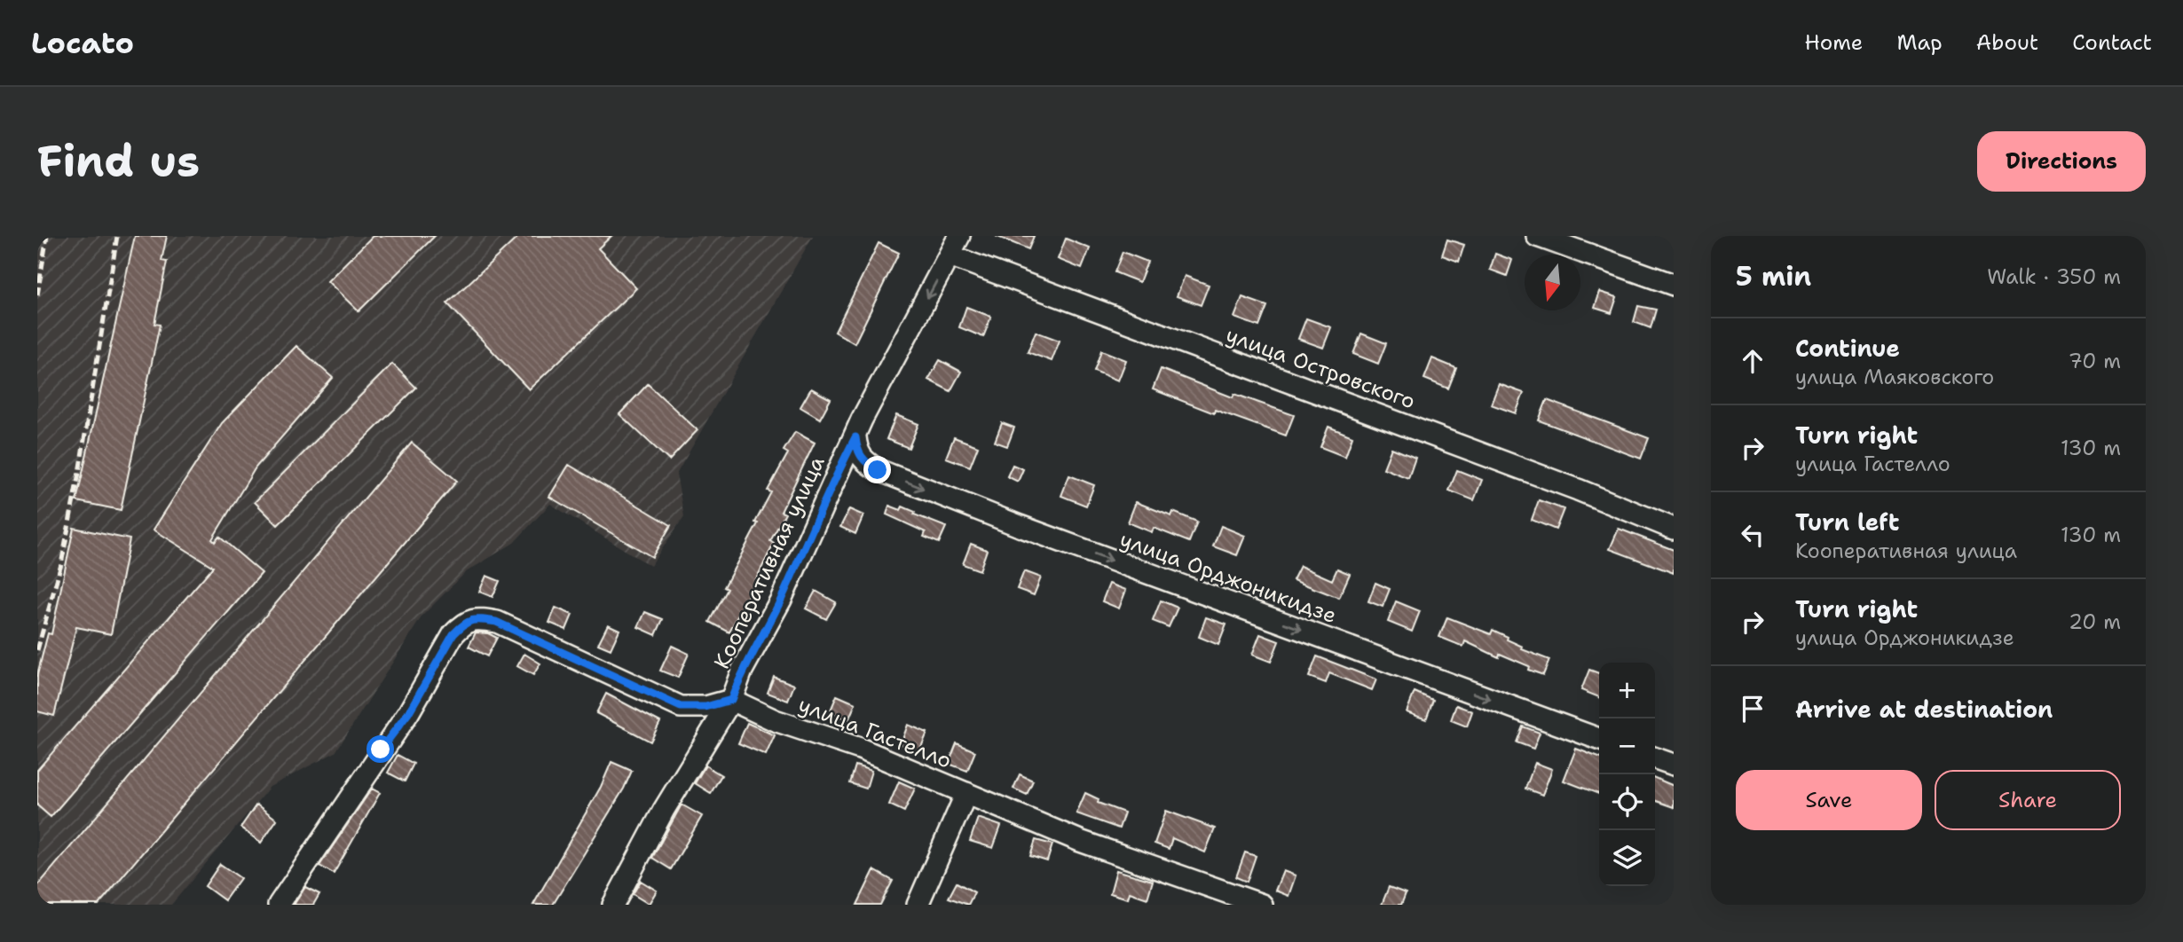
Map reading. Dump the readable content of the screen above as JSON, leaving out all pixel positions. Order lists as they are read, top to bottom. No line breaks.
{"streets":{"street":["улица Островского","Кооперативная улица","улица Орджоникидзе","улица Гастелло"]},"crossings":[["улица Островского","Кооперативная улица"],["Кооперативная улица","улица Орджоникидзе"],["Кооперативная улица","улица Гастелло"]],"one_way":["улица Орджоникидзе"],"north":"bottom","page":{"header":"Locato","nav":["Home","Map","About","Contact"],"buttons":["Directions",["Save","Share"]],"title":"Find us","heading":["5 min","Walk · 350 m"],"list":[["Continue","улица Маяковского","70 m"],["Turn right","улица Гастелло","130 m"],["Turn left","Кооперативная улица","130 m"],["Turn right","улица Орджоникидзе","20 m"],"Arrive at destination"],"map_buttons":["+","−"]}}
